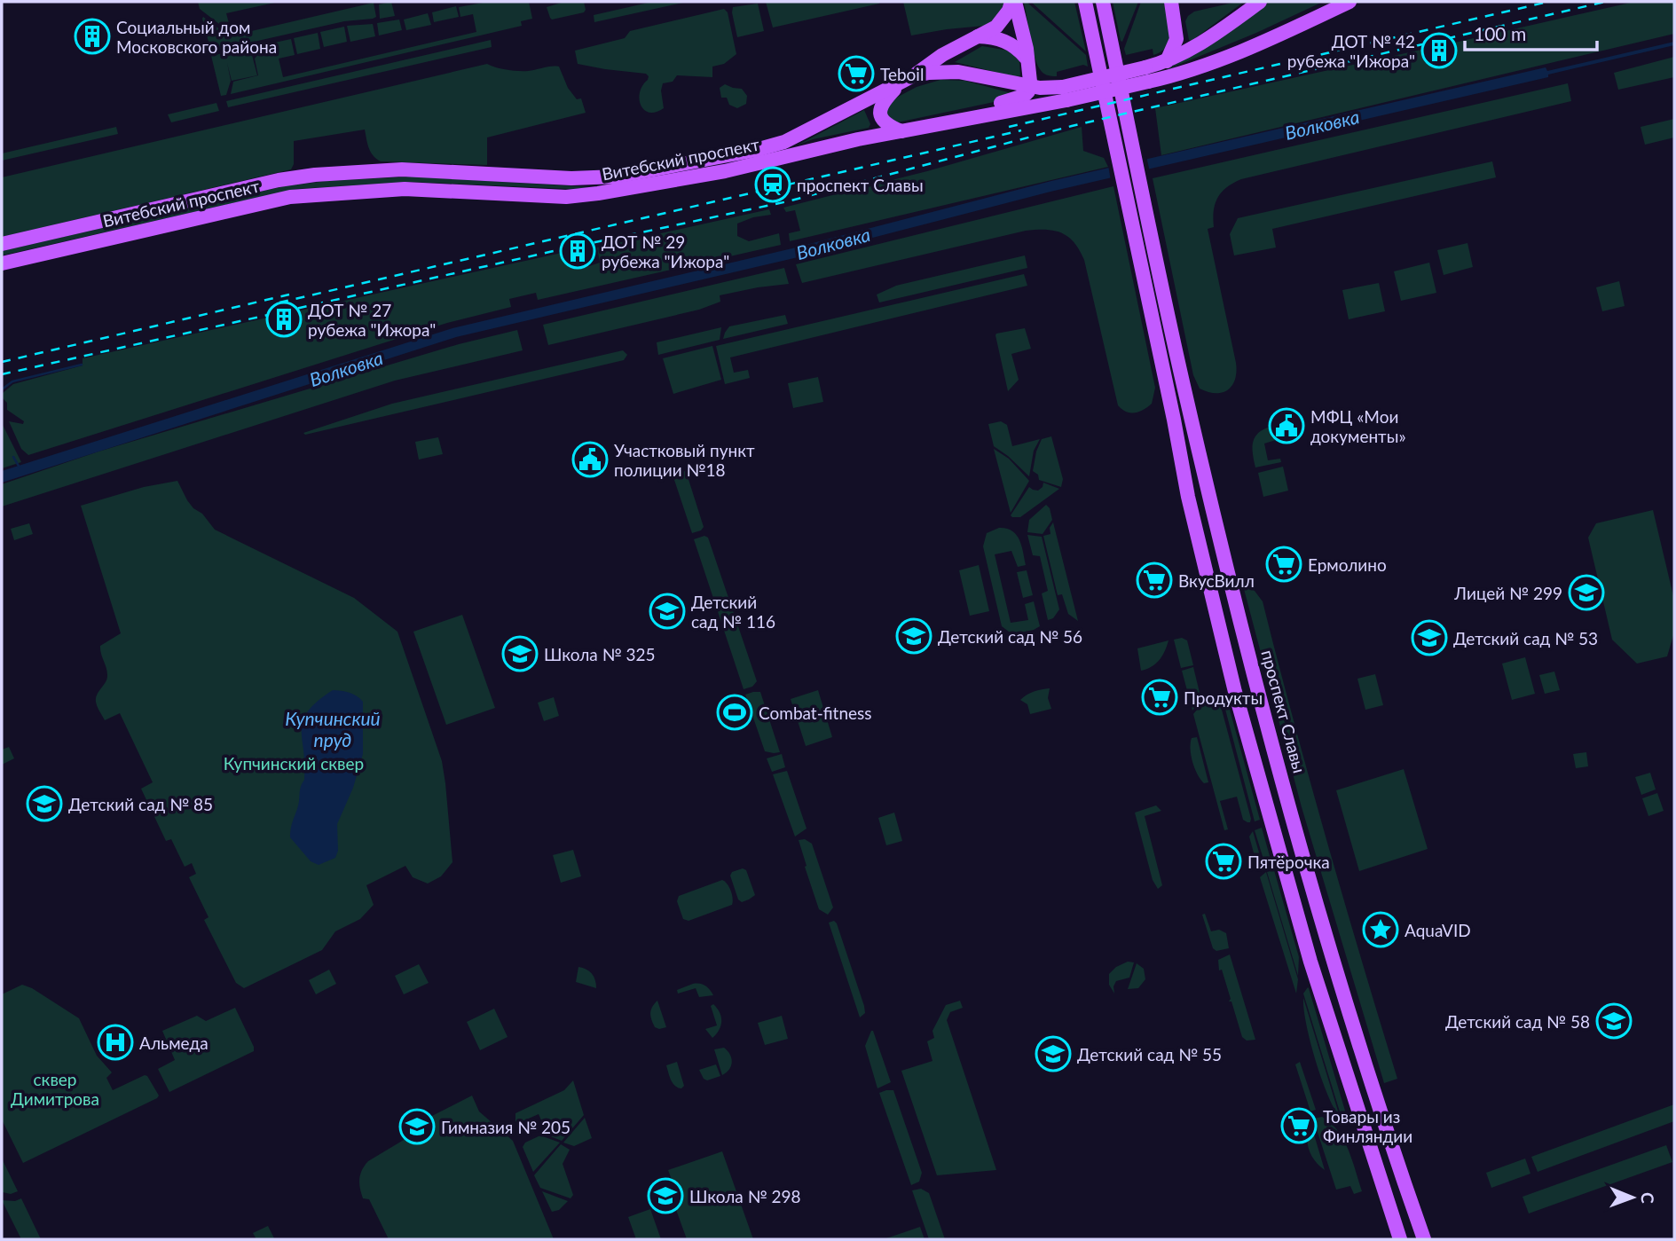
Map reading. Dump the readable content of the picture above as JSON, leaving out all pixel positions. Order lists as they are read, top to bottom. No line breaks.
{"streets":{"main road":["Витебский проспект","проспект Славы"]},"water":["Волковка","Купчинский пруд"],"parks":["Купчинский сквер","сквер Димитрова"],"places":{"building":["Социальный дом Московского района","ДОТ № 42 рубежа \"Ижора\"","ДОТ № 29 рубежа \"Ижора\"","ДОТ № 27 рубежа \"Ижора\""],"supermarket":["Teboil","Ермолино","ВкусВилл","Продукты","Пятёрочка","Товары из Финляндии"],"station":["проспект Славы"],"public building":["МФЦ «Мои документы»","Участковый пункт полиции №18"],"school or university":["Лицей № 299","Детский сад № 116","Детский сад № 56","Детский сад № 53","Школа № 325","Детский сад № 85","Детский сад № 58","Детский сад № 55","Гимназия № 205","Школа № 298"],"sports":["Combat-fitness"],"place":["AquaVID"],"hospital":["Альмеда"]},"scale_bar":"100 m","north":"right"}
